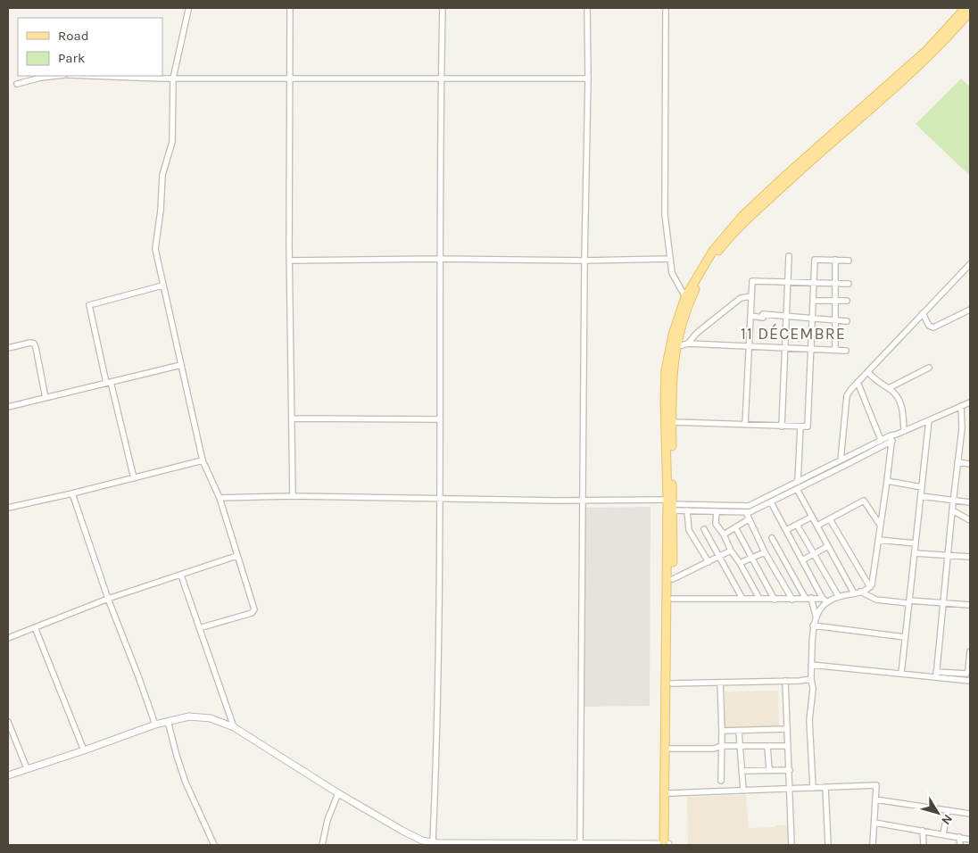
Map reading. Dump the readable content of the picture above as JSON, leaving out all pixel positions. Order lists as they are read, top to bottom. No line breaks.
{"districts":["11 DÉCEMBRE"],"legend":["Road","Park"],"north":"bottom right"}
